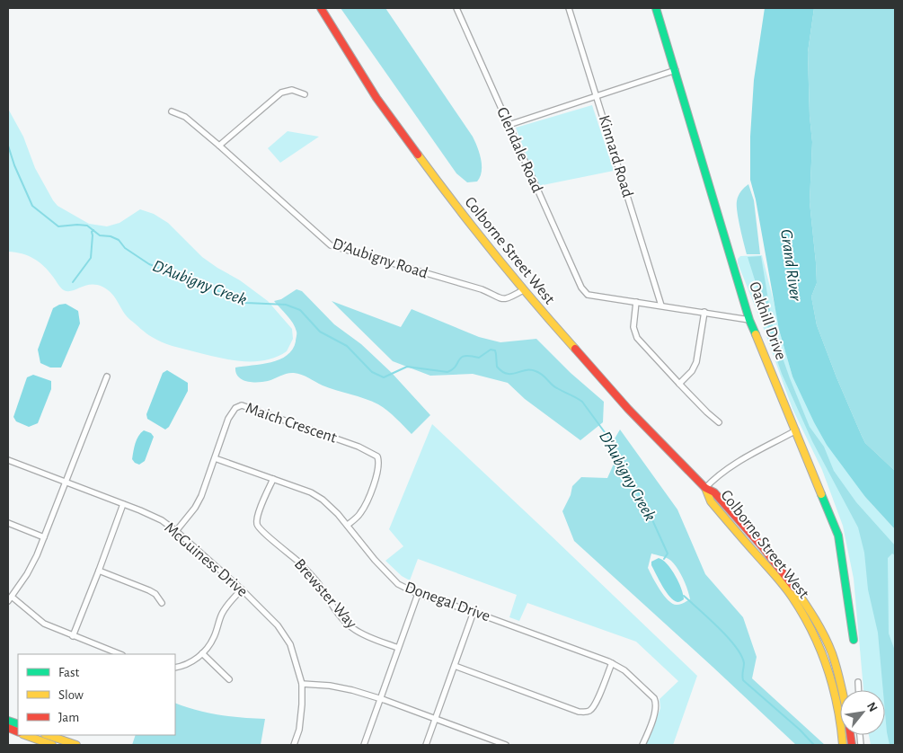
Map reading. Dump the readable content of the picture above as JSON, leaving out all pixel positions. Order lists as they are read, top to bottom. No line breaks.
{"streets":{"main road":["Colborne Street West","Oakhill Drive"],"street":["Glendale Road","Kinnard Road","D'Aubigny Road","Maich Crescent","McGuiness Drive","Brewster Way","Donegal Drive"]},"crossings":[["Colborne Street West","D'Aubigny Road"],["Maich Crescent","McGuiness Drive"],["Maich Crescent","Donegal Drive"],["Brewster Way","Donegal Drive"]],"water":["Grand River","D'Aubigny Creek"],"legend":["Fast","Slow","Jam"],"north":"top right"}
